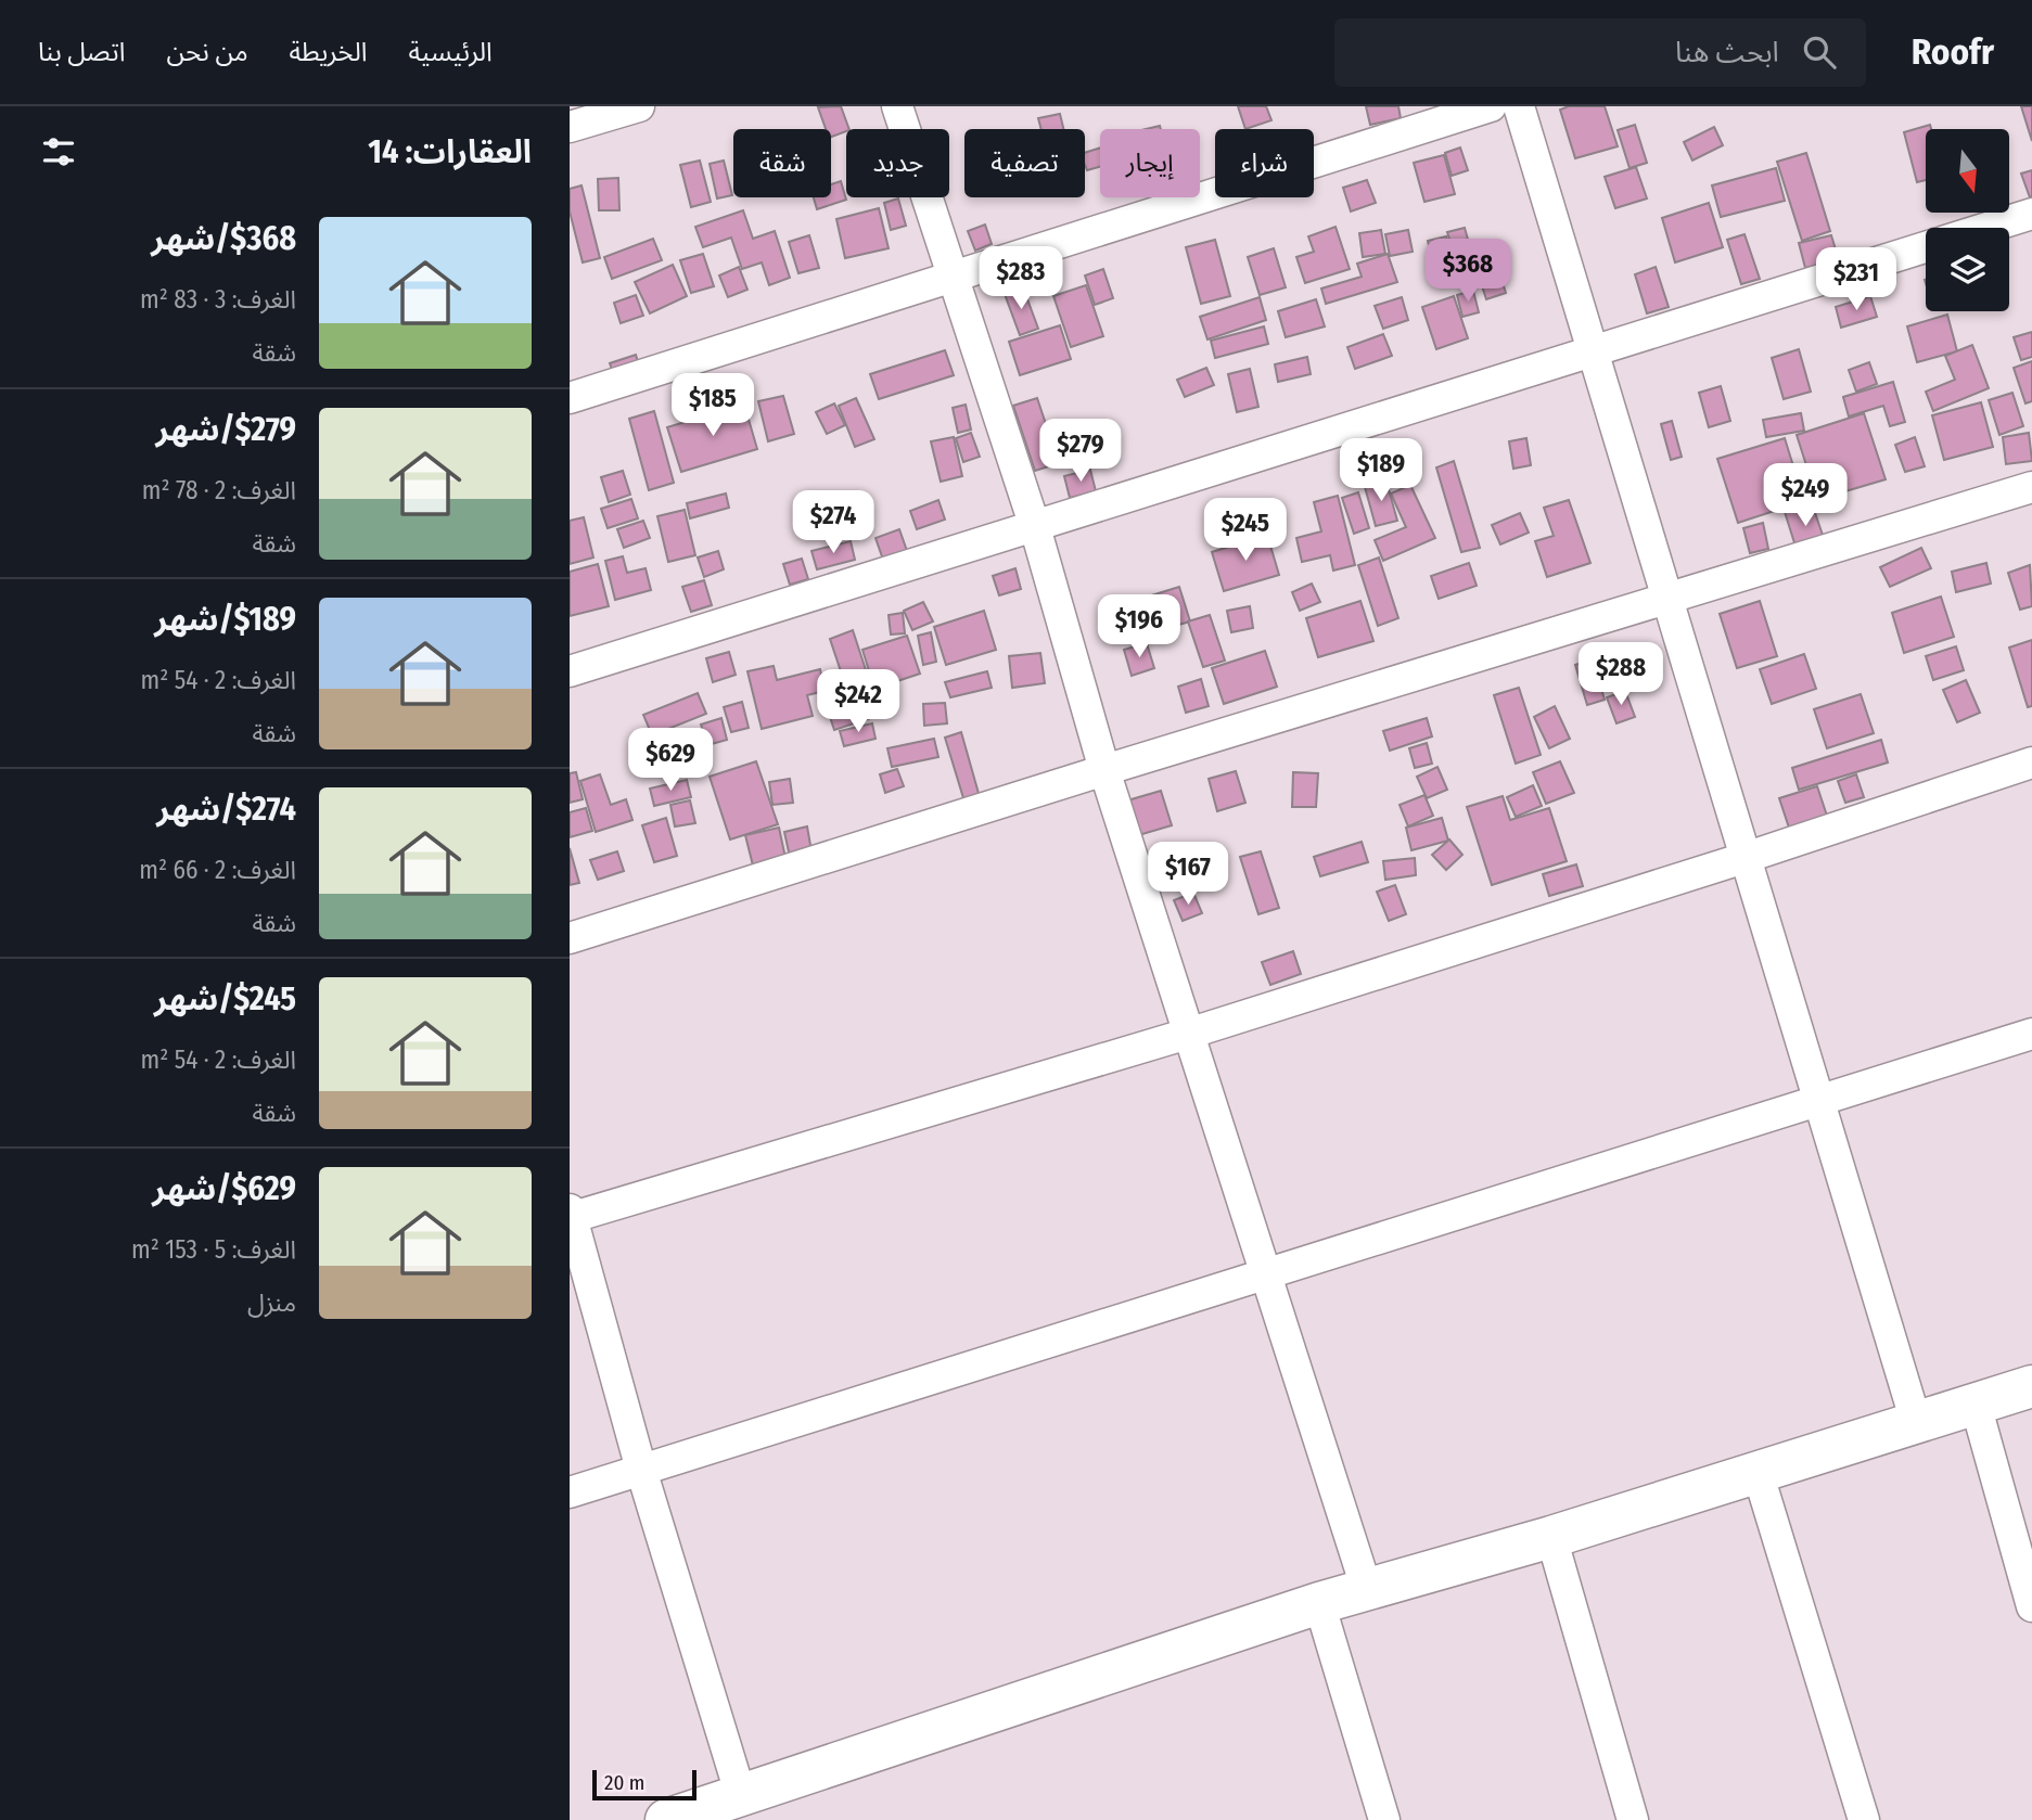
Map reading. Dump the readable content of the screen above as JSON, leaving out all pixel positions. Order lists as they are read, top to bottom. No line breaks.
{"scale_bar":"20 m","north":"bottom","page":{"header":"Roofr","search":"ابحث هنا","nav":["الرئيسية","الخريطة","من نحن","اتصل بنا"],"heading":"العقارات: 14","chip":["شراء","إيجار","تصفية","جديد","شقة"],"list":[{"name":"$368/شهر","note":"الغرف: 3 · 83 m² · شقة"},{"name":"$279/شهر","note":"الغرف: 2 · 78 m² · شقة"},{"name":"$189/شهر","note":"الغرف: 2 · 54 m² · شقة"},{"name":"$274/شهر","note":"الغرف: 2 · 66 m² · شقة"},{"name":"$245/شهر","note":"الغرف: 2 · 54 m² · شقة"},{"name":"$629/شهر","note":"الغرف: 5 · 153 m² · منزل"}],"price":["$368","$283","$231","$185","$279","$189","$249","$274","$245","$196","$288","$242","$629","$167"],"scale":"20 m"}}
